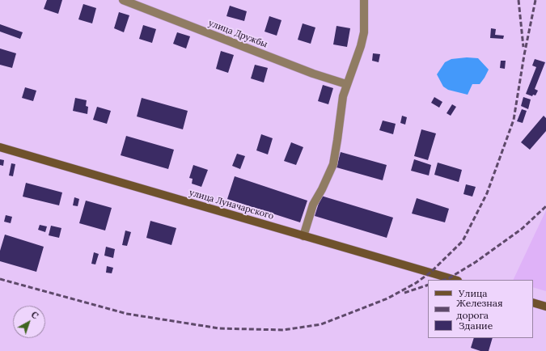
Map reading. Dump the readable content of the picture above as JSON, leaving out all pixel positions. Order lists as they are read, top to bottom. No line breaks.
{"streets":{"street":["улица Дружбы","улица Луначарского"]},"legend":["Улица","Железная дорога","Здание"],"north":"top right"}
